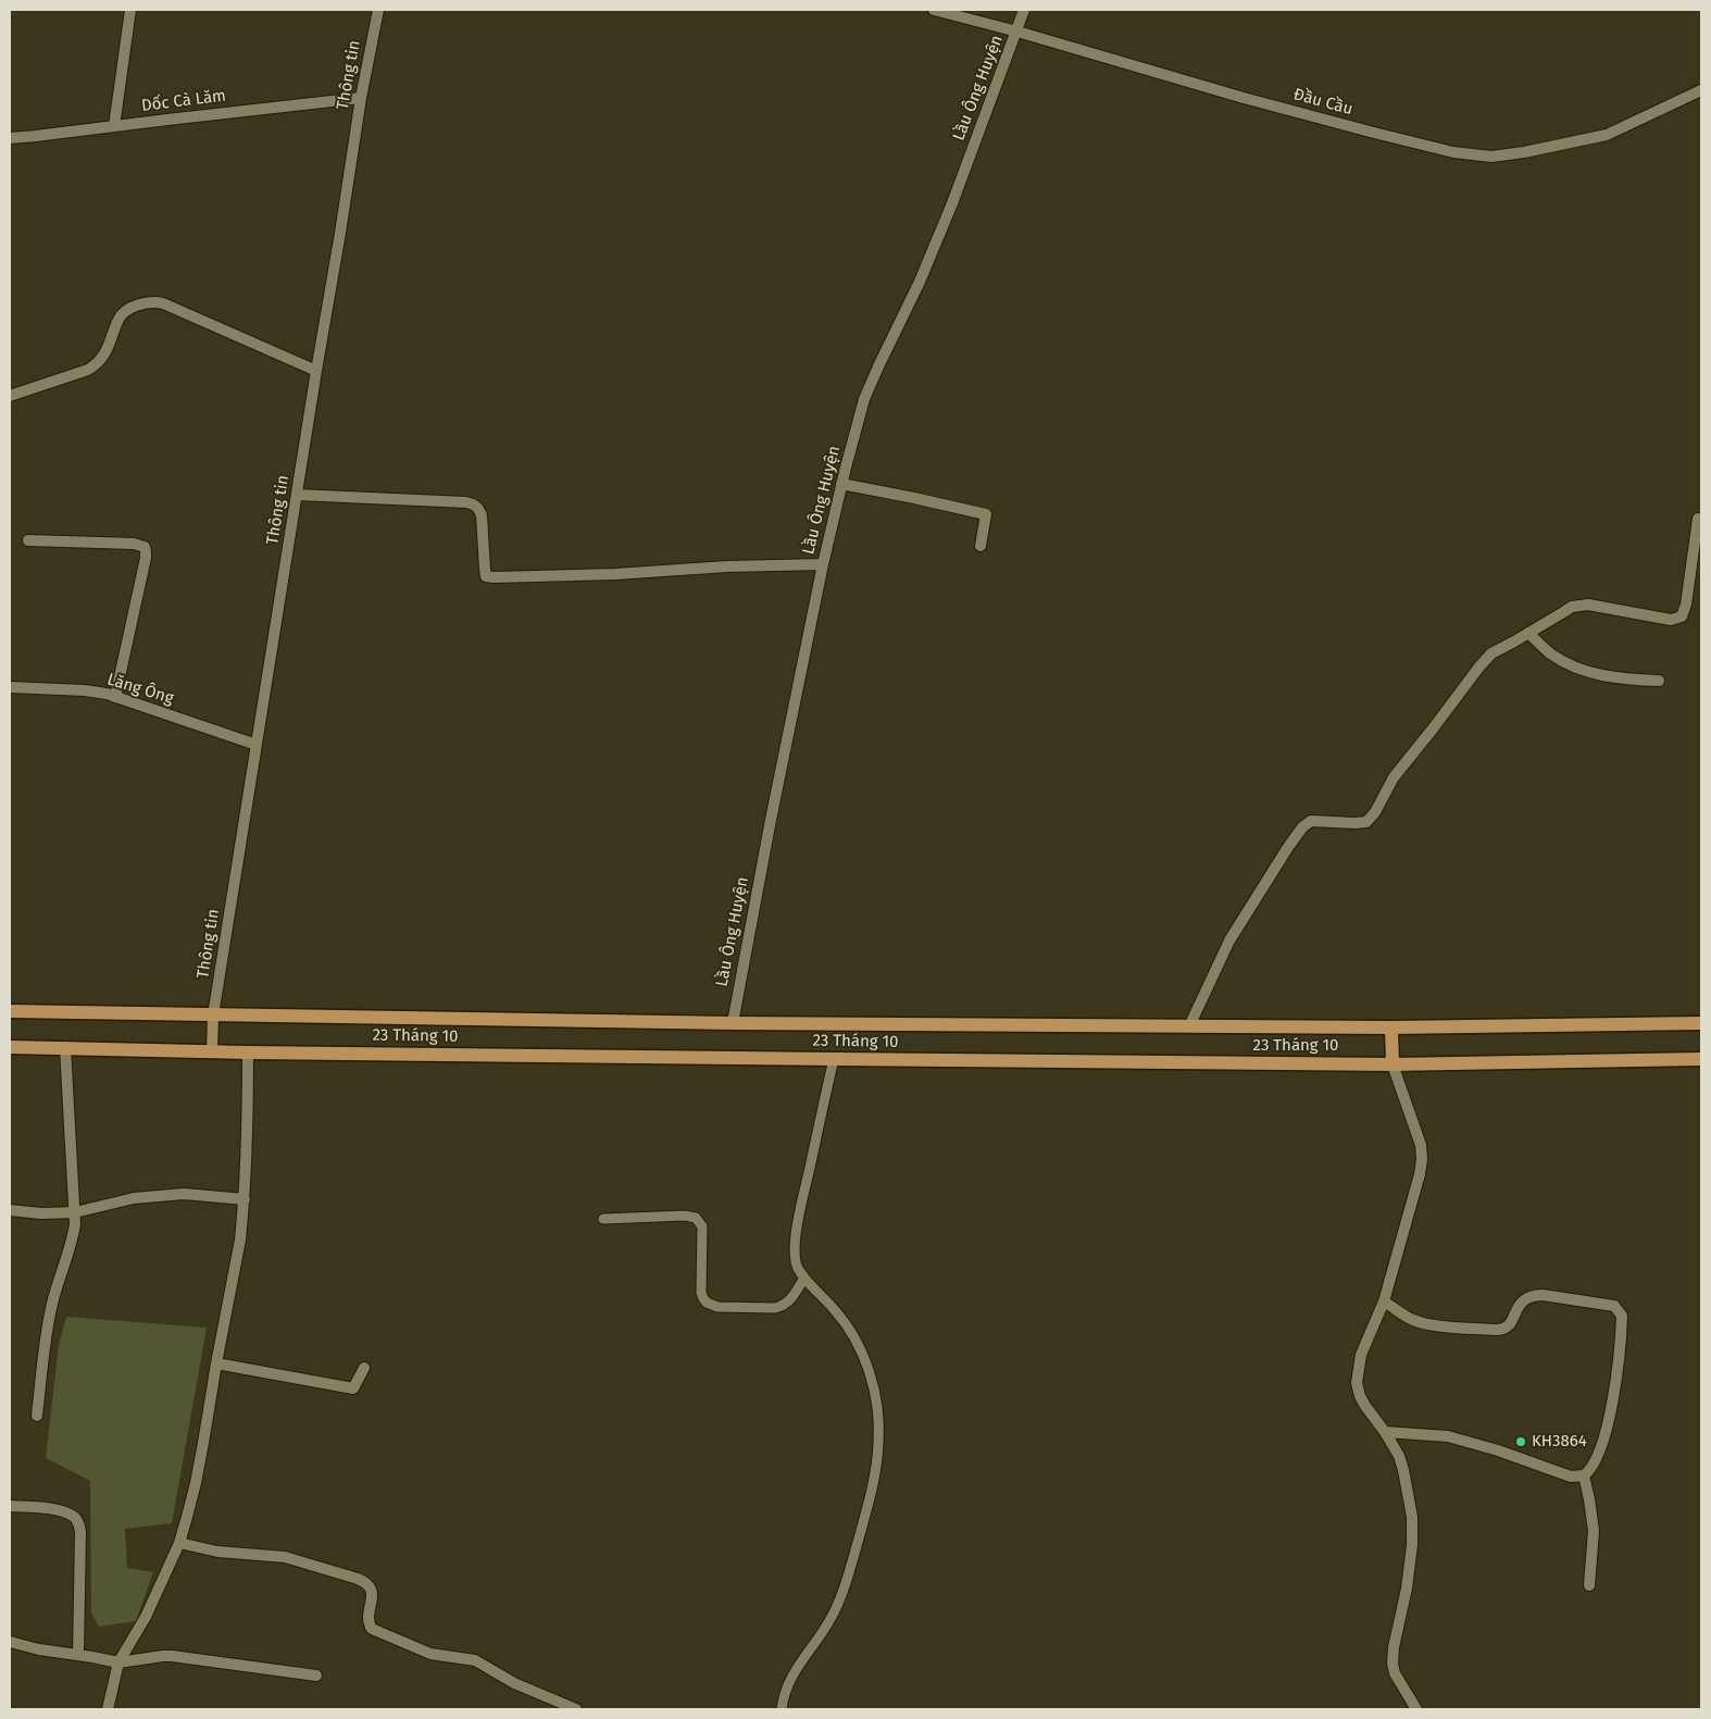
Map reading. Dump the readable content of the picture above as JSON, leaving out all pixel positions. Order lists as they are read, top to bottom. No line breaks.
{"streets":{"main road":["23 Tháng 10"],"street":["Thông tin","Lầu Ông Huyện","Dốc Cà Lăm","Đầu Cầu","Lăng Ông"]},"crossings":[["Thông tin","Dốc Cà Lăm"],["Thông tin","Lăng Ông"],["Thông tin","23 Tháng 10"],["Lầu Ông Huyện","Đầu Cầu"],["Lầu Ông Huyện","23 Tháng 10"]],"places":["KH3864"]}
